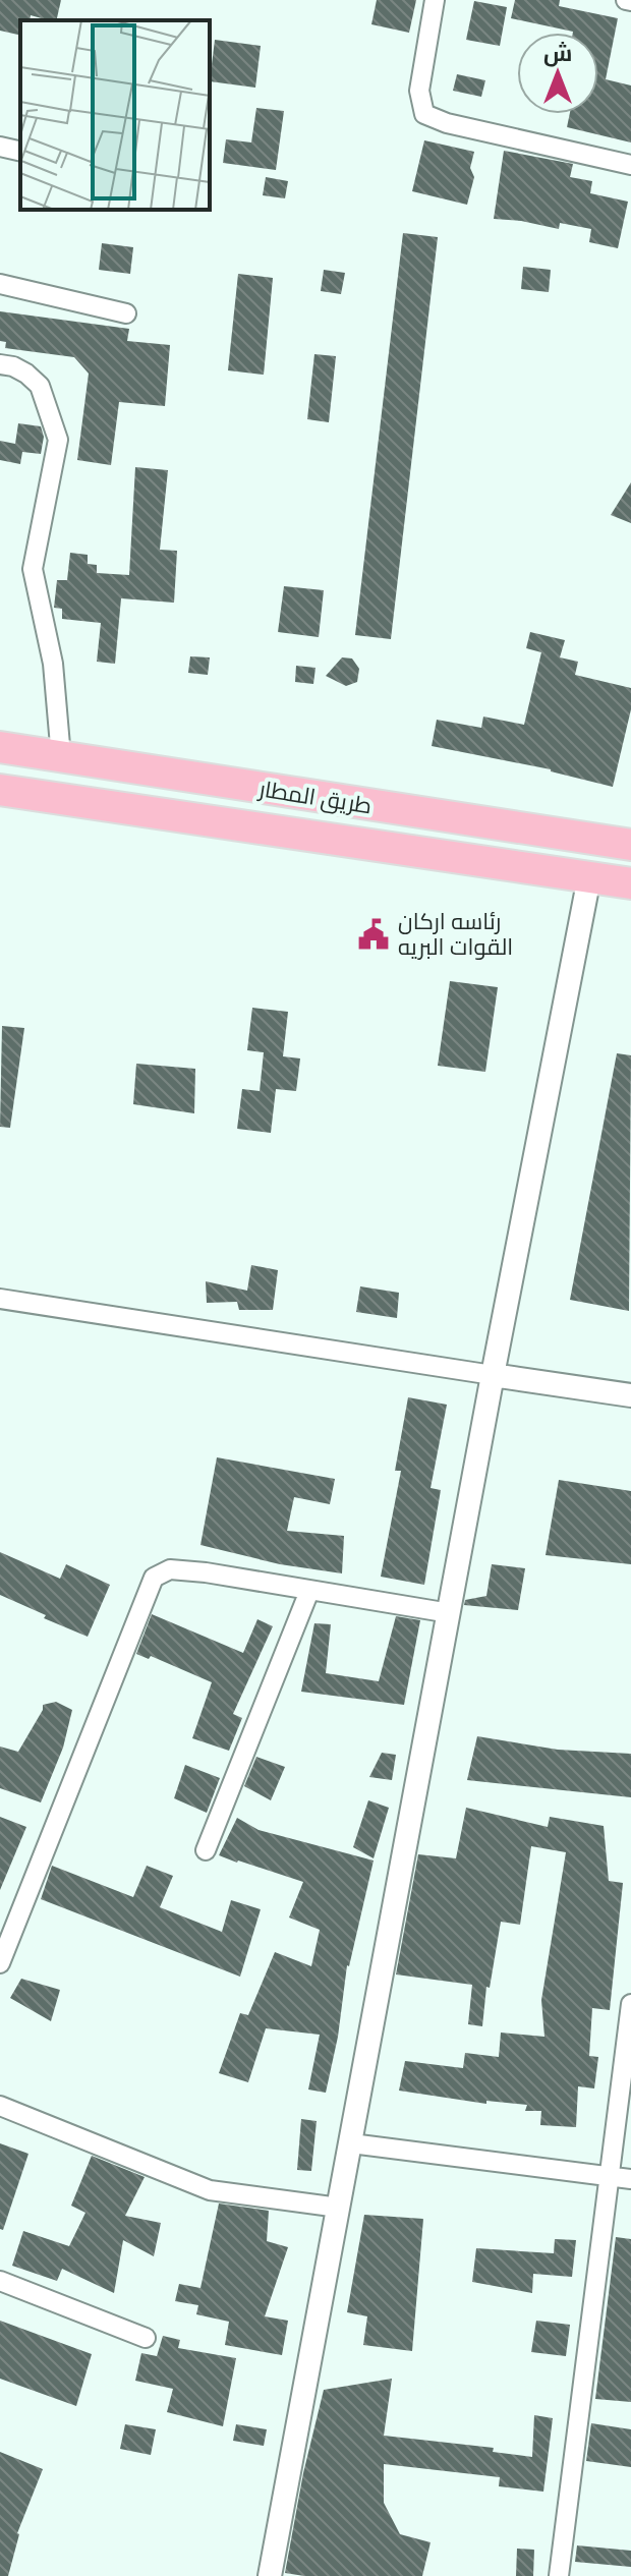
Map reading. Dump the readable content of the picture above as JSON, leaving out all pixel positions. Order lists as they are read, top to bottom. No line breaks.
{"streets":{"highway":["طريق المطار"]},"places":{"public building":["رئاسه اركان القوات البريه"]},"north":"top"}
